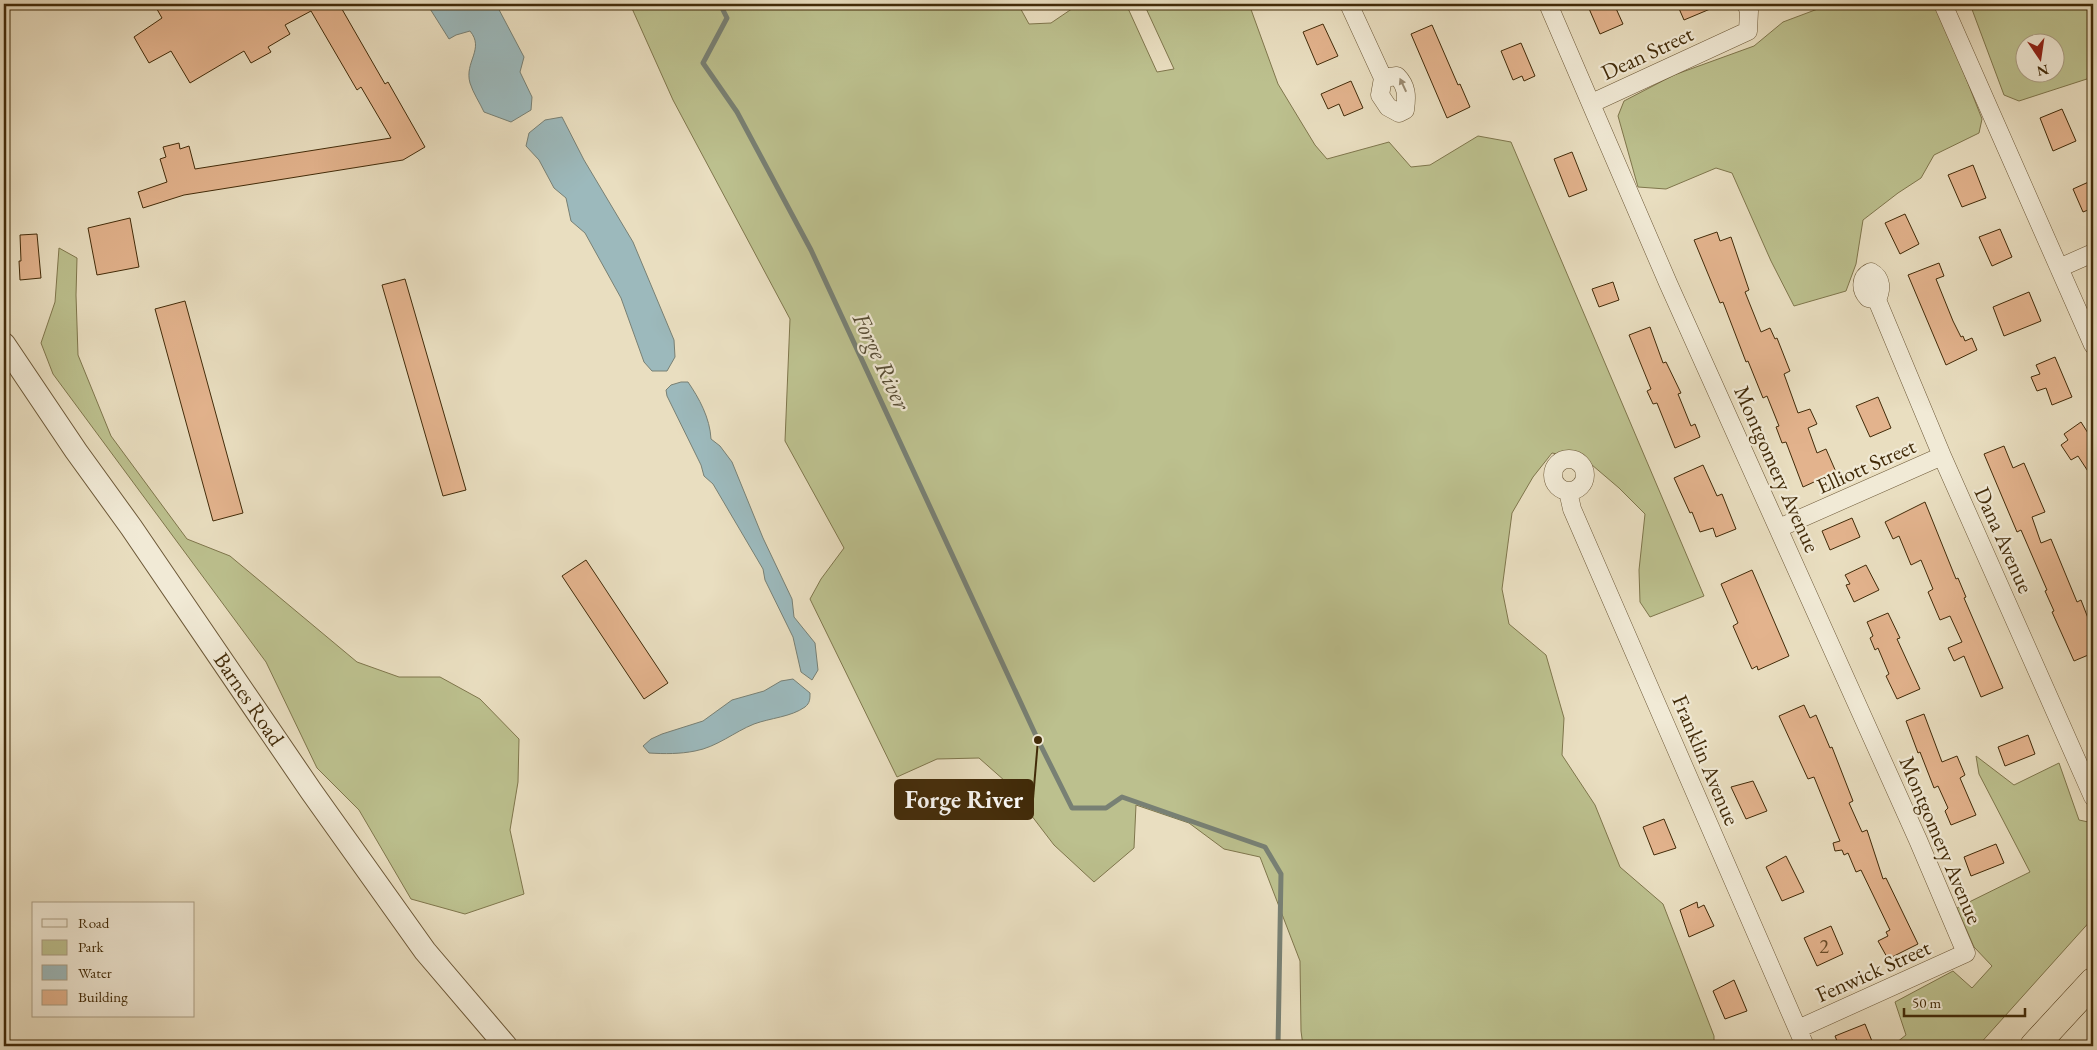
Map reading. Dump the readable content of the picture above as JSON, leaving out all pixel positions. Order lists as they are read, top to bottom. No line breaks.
{"streets":{"street":["Dean Street","Elliott Street","Montgomery Avenue","Dana Avenue","Barnes Road","Franklin Avenue","Fenwick Street"]},"crossings":[["Dean Street","Montgomery Avenue"],["Elliott Street","Montgomery Avenue"],["Elliott Street","Dana Avenue"],["Montgomery Avenue","Fenwick Street"],["Franklin Avenue","Fenwick Street"]],"water":["Forge River"],"places":["Forge River"],"house_numbers":["2"],"legend":["Road","Park","Water","Building"],"scale_bar":"50 m","north":"bottom"}
